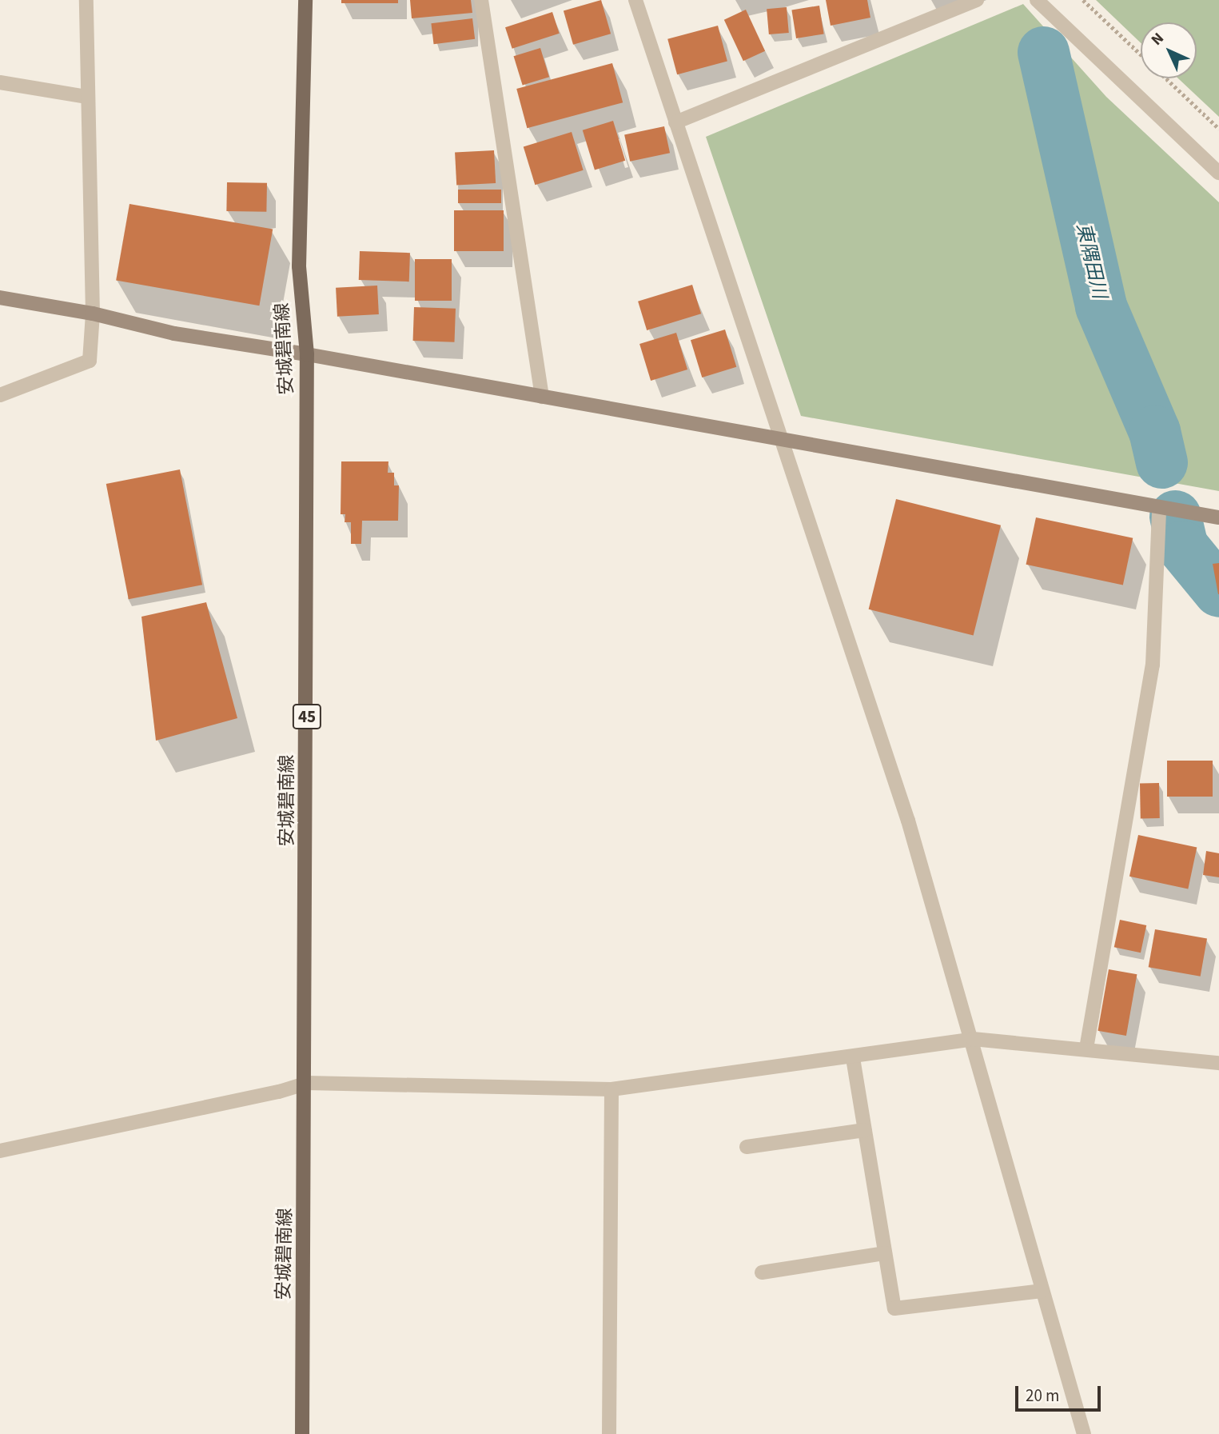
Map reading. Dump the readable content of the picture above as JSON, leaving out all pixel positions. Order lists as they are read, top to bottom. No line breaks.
{"streets":{"main road":["安城碧南線","45"]},"water":["東隅田川"],"scale_bar":"20 m","north":"top left"}
